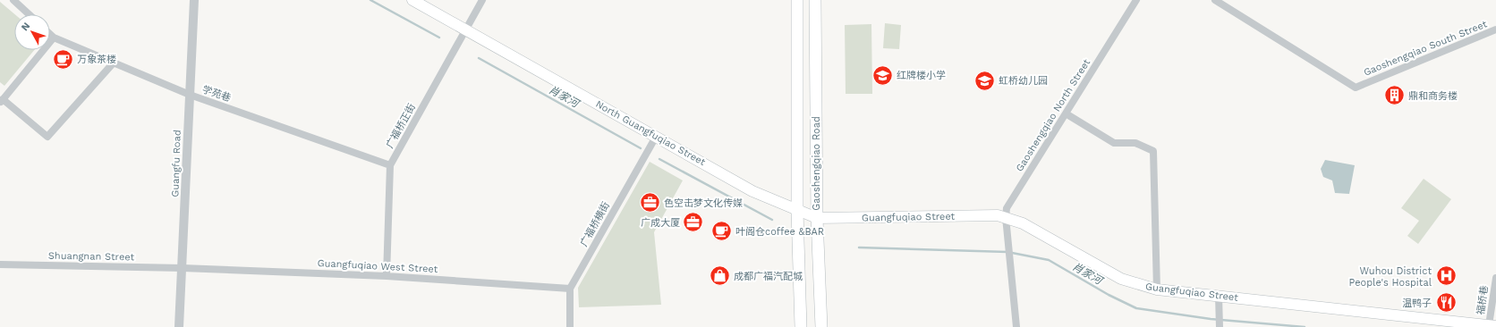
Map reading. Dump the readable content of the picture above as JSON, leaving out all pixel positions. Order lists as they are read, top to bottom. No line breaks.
{"streets":{"main road":["North Guangfuqiao Street","Gaoshengqiao Road","Guangfuqiao Street"],"street":["Gaoshengqiao South Street","学苑巷","Gaoshengqiao North Street","广福桥正街","Guangfu Road","广福桥横街","Shuangnan Street","Guangfuqiao West Street","福桥巷"]},"crossings":[["学苑巷","广福桥正街"],["学苑巷","Guangfu Road"],["Gaoshengqiao North Street","Guangfuqiao Street"],["广福桥正街","North Guangfuqiao Street"],["广福桥正街","Guangfuqiao West Street"],["North Guangfuqiao Street","Gaoshengqiao Road"],["North Guangfuqiao Street","Guangfuqiao Street"],["North Guangfuqiao Street","广福桥横街"],["Guangfu Road","Shuangnan Street"],["Guangfu Road","Guangfuqiao West Street"],["Gaoshengqiao Road","Guangfuqiao Street"],["Guangfuqiao Street","福桥巷"],["广福桥横街","Guangfuqiao West Street"],["Shuangnan Street","Guangfuqiao West Street"]],"water":["肖家河"],"places":{"cafe":["万象茶楼","叶阁仓coffee &BAR"],"school or university":["红牌楼小学","虹桥幼儿园"],"building":["鼎和商务楼"],"office":["色空击梦文化传媒","广成大厦"],"shop":["成都广福汽配城"],"hospital":["Wuhou District People's Hospital"],"restaurant":["温鸭子"]},"north":"top left"}
